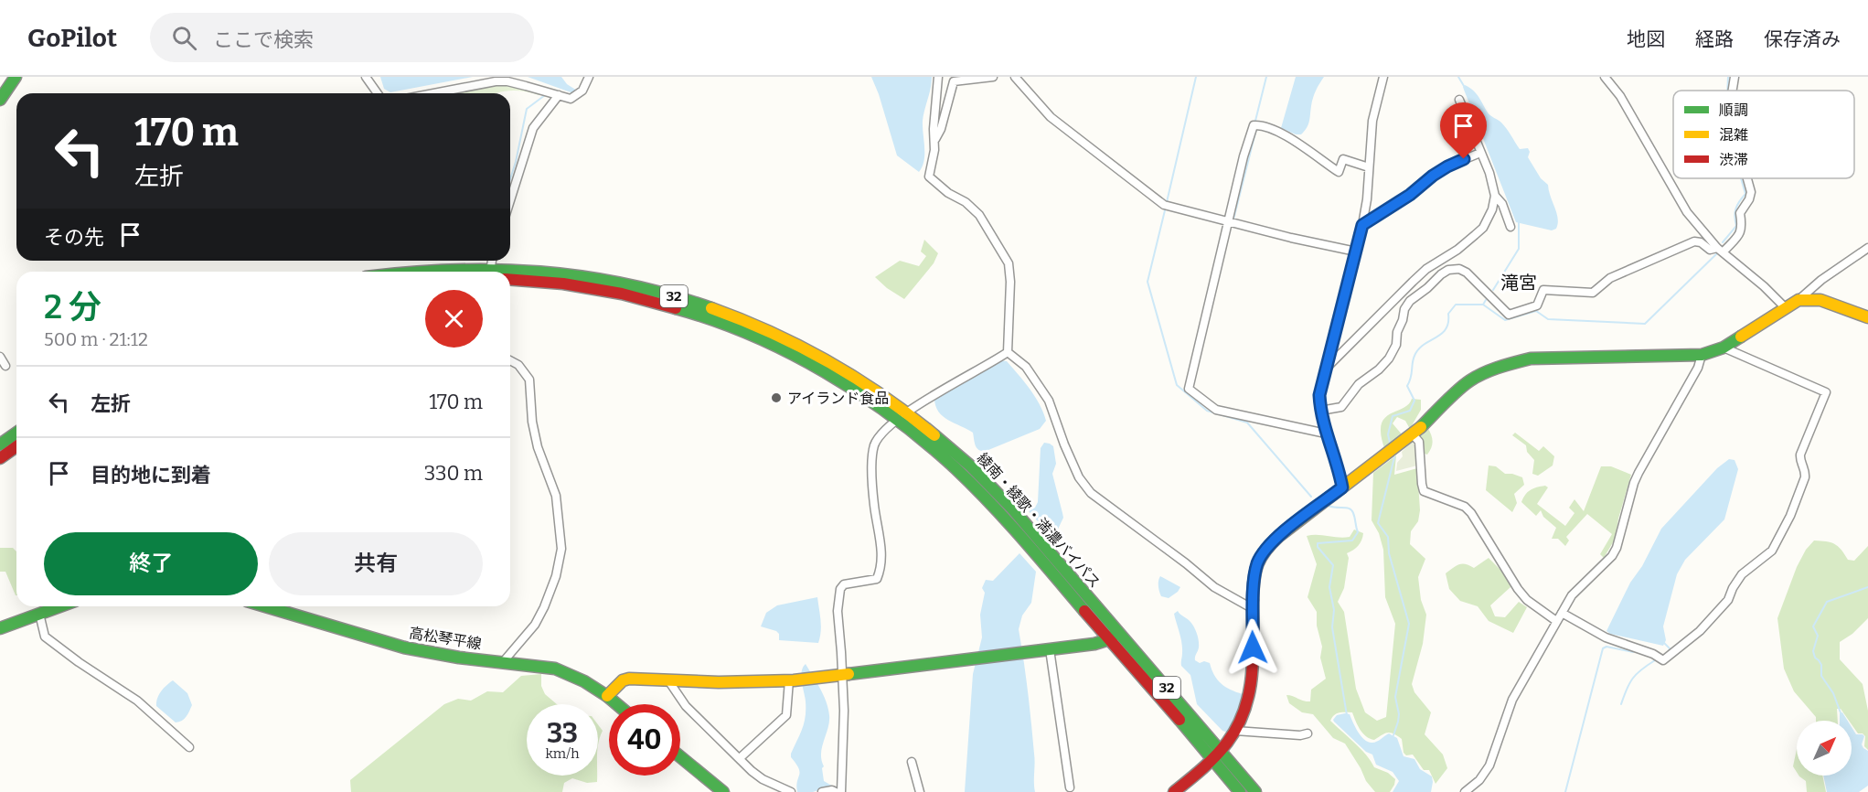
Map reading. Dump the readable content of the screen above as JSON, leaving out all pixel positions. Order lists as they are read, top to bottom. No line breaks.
{"streets":{"main road":["32","綾南・綾歌・満濃バイパス","高松琴平線"]},"districts":["滝宮"],"places":["アイランド食品"],"legend":["順調","混雑","渋滞"],"north":"top right","page":{"header":"GoPilot","search":"ここで検索","nav":["地図","経路","保存済み"],"turn":["170 m","左折"],"then":"その先","heading":["2 分","500 m · 21:12"],"list":[{"name":"左折","value":"170 m"},{"name":"目的地に到着","value":"330 m"}],"buttons":["終了","共有"],"speed":"33 km/h","limit":"40"}}
